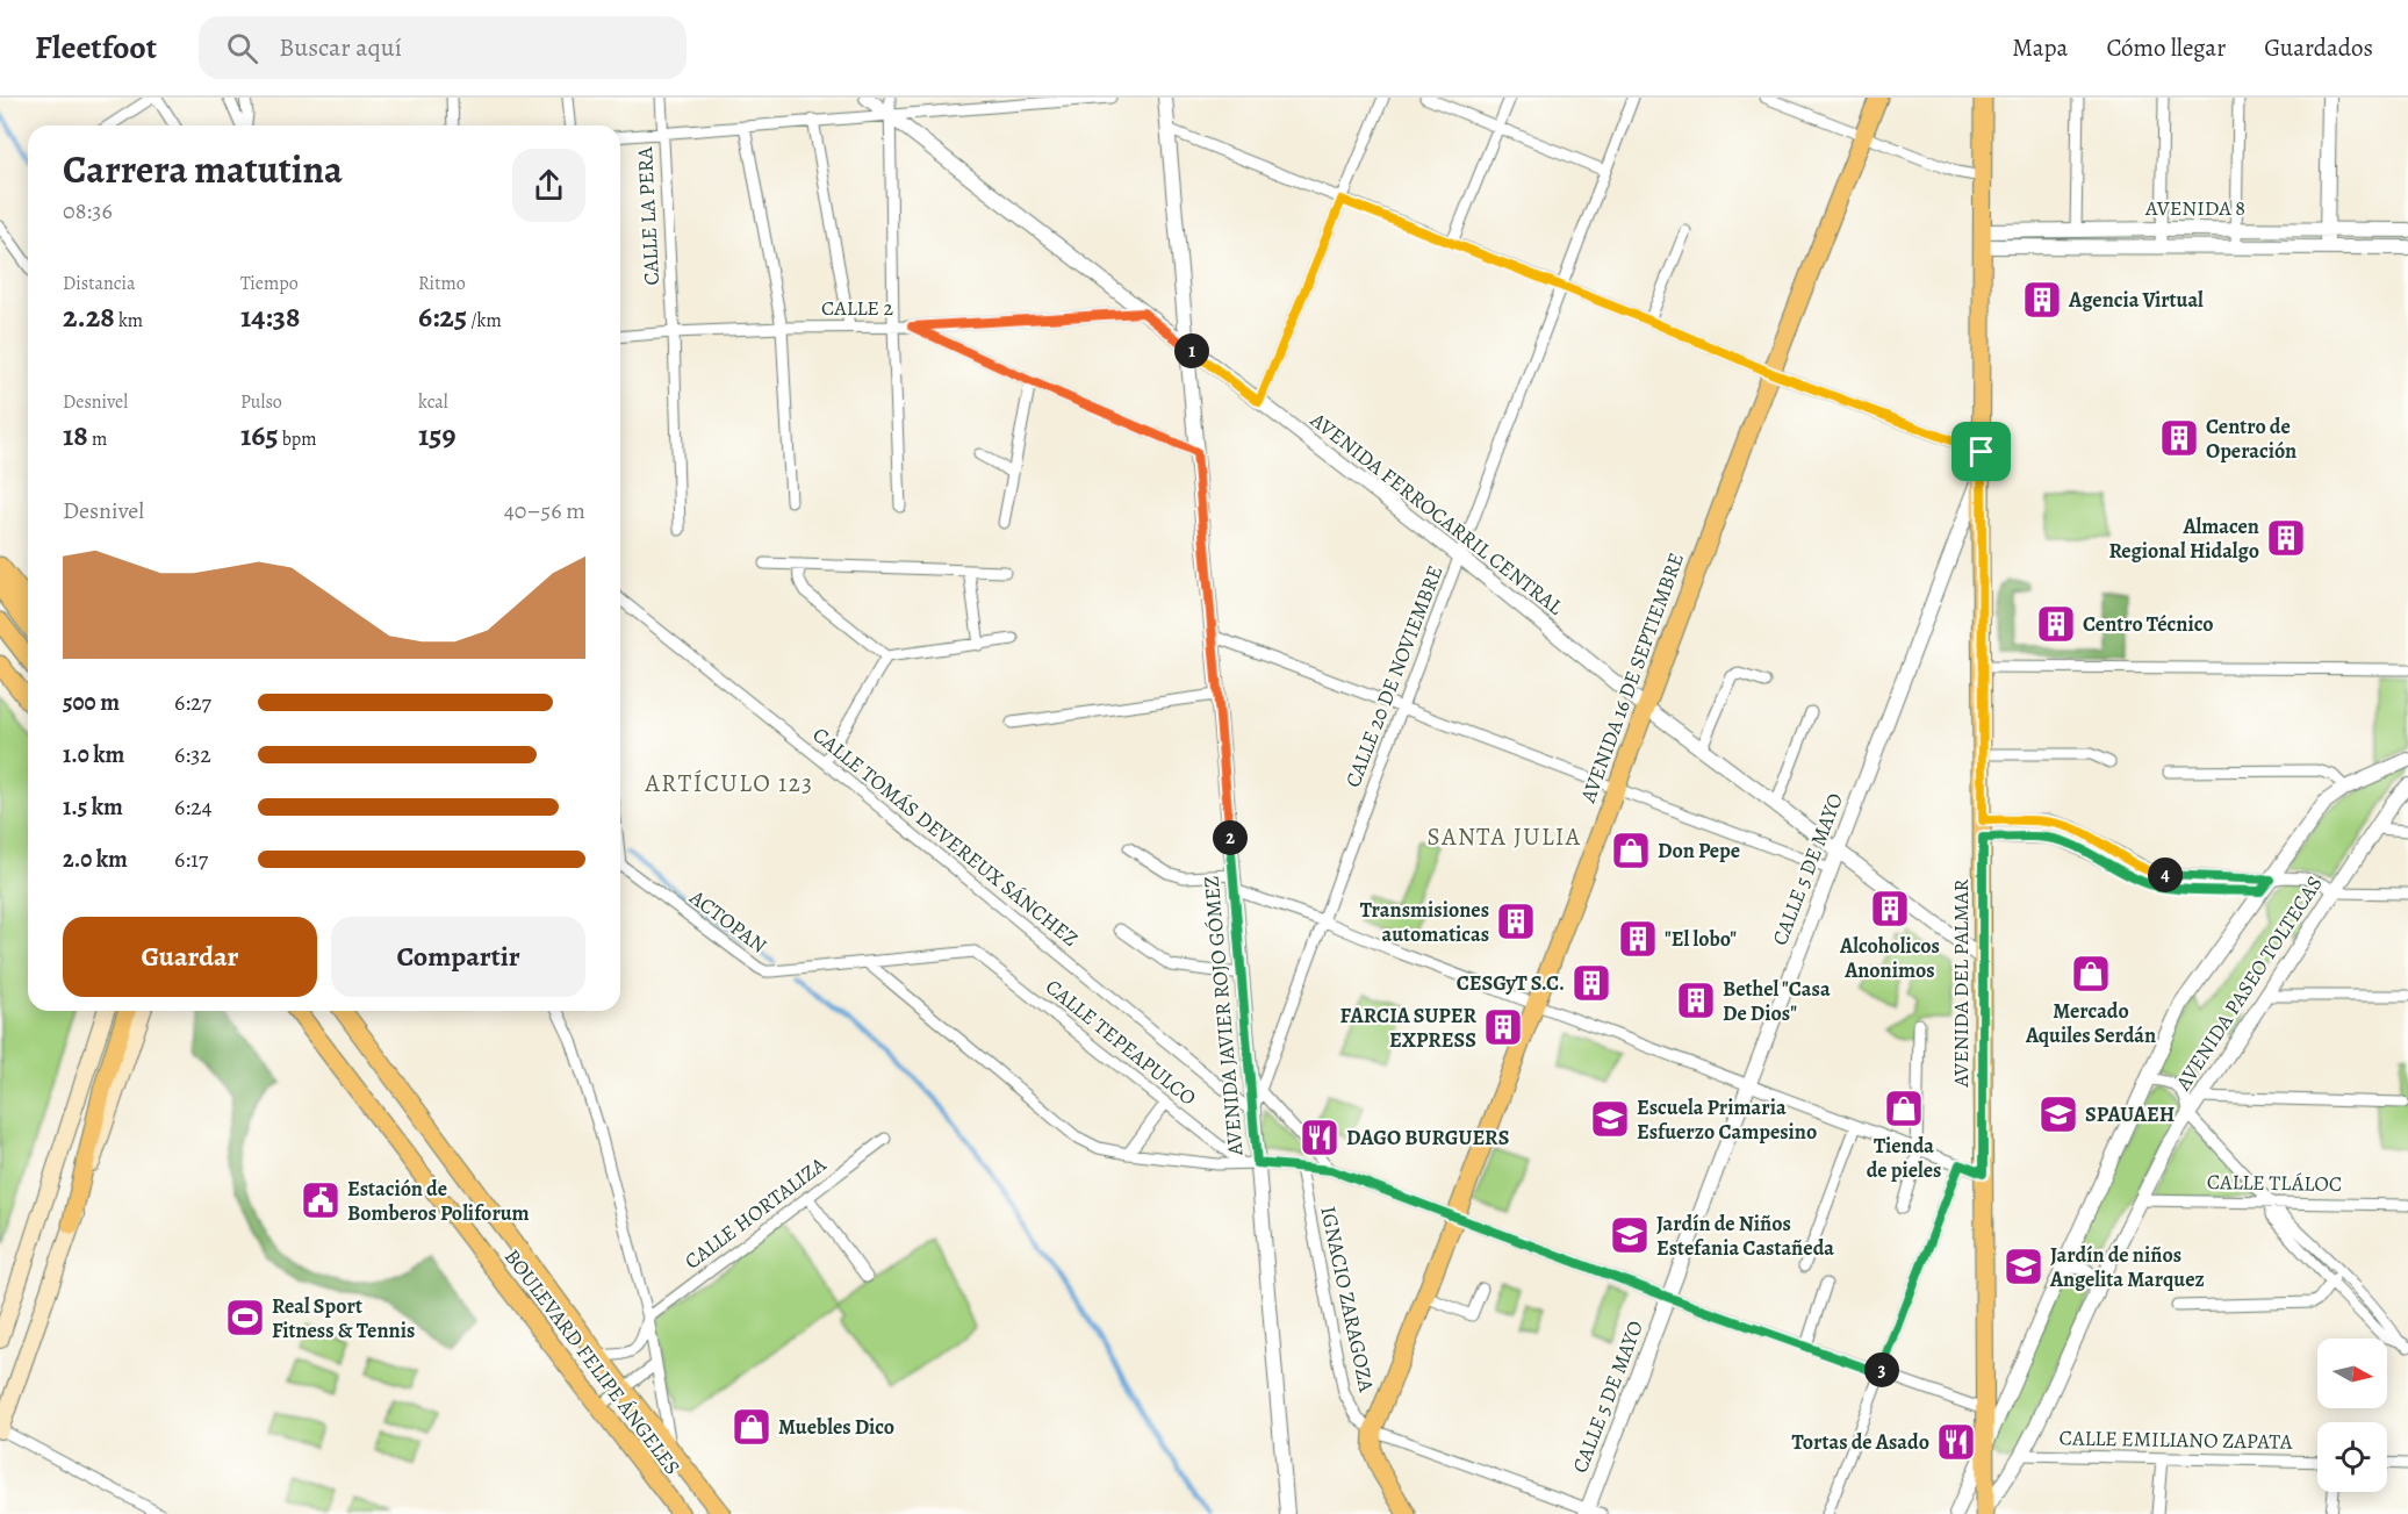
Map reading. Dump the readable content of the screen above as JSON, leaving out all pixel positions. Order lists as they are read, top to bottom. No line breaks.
{"streets":{"main road":["AVENIDA 16 DE SEPTIEMBRE","AVENIDA DEL PALMAR","BOULEVARD FELIPE ÁNGELES"],"street":["AVENIDA 8","CALLE LA PERA","CALLE 2","AVENIDA FERROCARRIL CENTRAL","CALLE 20 DE NOVIEMBRE","CALLE TOMÁS DEVEREUX SÁNCHEZ","CALLE 5 DE MAYO","ACTOPAN","AVENIDA PASEO TOLTECAS","AVENIDA JAVIER ROJO GÓMEZ","CALLE TEPEAPULCO","CALLE TLÁLOC","CALLE HORTALIZA","IGNACIO ZARAGOZA","CALLE EMILIANO ZAPATA"]},"crossings":[["AVENIDA 8","AVENIDA DEL PALMAR"],["CALLE LA PERA","CALLE 2"],["CALLE 2","AVENIDA FERROCARRIL CENTRAL"],["AVENIDA FERROCARRIL CENTRAL","CALLE 20 DE NOVIEMBRE"],["AVENIDA FERROCARRIL CENTRAL","AVENIDA 16 DE SEPTIEMBRE"],["AVENIDA FERROCARRIL CENTRAL","CALLE 5 DE MAYO"],["AVENIDA FERROCARRIL CENTRAL","AVENIDA DEL PALMAR"],["AVENIDA FERROCARRIL CENTRAL","AVENIDA JAVIER ROJO GÓMEZ"],["CALLE 20 DE NOVIEMBRE","CALLE TOMÁS DEVEREUX SÁNCHEZ"],["CALLE 20 DE NOVIEMBRE","AVENIDA JAVIER ROJO GÓMEZ"],["AVENIDA 16 DE SEPTIEMBRE","IGNACIO ZARAGOZA"],["CALLE TOMÁS DEVEREUX SÁNCHEZ","AVENIDA JAVIER ROJO GÓMEZ"],["CALLE 5 DE MAYO","AVENIDA DEL PALMAR"],["ACTOPAN","CALLE TEPEAPULCO"],["AVENIDA DEL PALMAR","AVENIDA PASEO TOLTECAS"],["AVENIDA PASEO TOLTECAS","CALLE TLÁLOC"],["AVENIDA PASEO TOLTECAS","CALLE EMILIANO ZAPATA"],["AVENIDA JAVIER ROJO GÓMEZ","CALLE TEPEAPULCO"]],"districts":["ARTÍCULO 123","SANTA JULIA"],"places":{"building":["Agencia Virtual","Centro de Operación","Almacen Regional Hidalgo","Centro Técnico","Alcoholicos Anonimos","Transmisiones automaticas","\"El lobo\"","CESGyT S.C.","Bethel \"Casa De Dios\"","FARCIA SUPER EXPRESS"],"shop":["Don Pepe","Mercado Aquiles Serdán","Tienda de pieles","Muebles Dico"],"school or university":["SPAUAEH","Escuela Primaria Esfuerzo Campesino","Jardín de Niños Estefania Castañeda","Jardín de niños Angelita Marquez"],"restaurant":["DAGO BURGUERS","Tortas de Asado"],"public building":["Estación de Bomberos Poliforum"],"sports":["Real Sport Fitness & Tennis"]},"north":"right","page":{"header":"Fleetfoot","search":"Buscar aquí","nav":["Mapa","Cómo llegar","Guardados"],"heading":["Carrera matutina","08:36"],"stats":[["Distancia","2.28 km"],["Tiempo","14:38"],["Ritmo","6:25 /km"],["Desnivel","18 m"],["Pulso","165 bpm"],["kcal","159"]],"pins":["1","2","4","3"],"chart":["Desnivel","40–56 m"],"list":[{"name":"500 m","note":"6:27"},{"name":"1.0 km","note":"6:32"},{"name":"1.5 km","note":"6:24"},{"name":"2.0 km","note":"6:17"}],"buttons":["Guardar","Compartir"]}}
